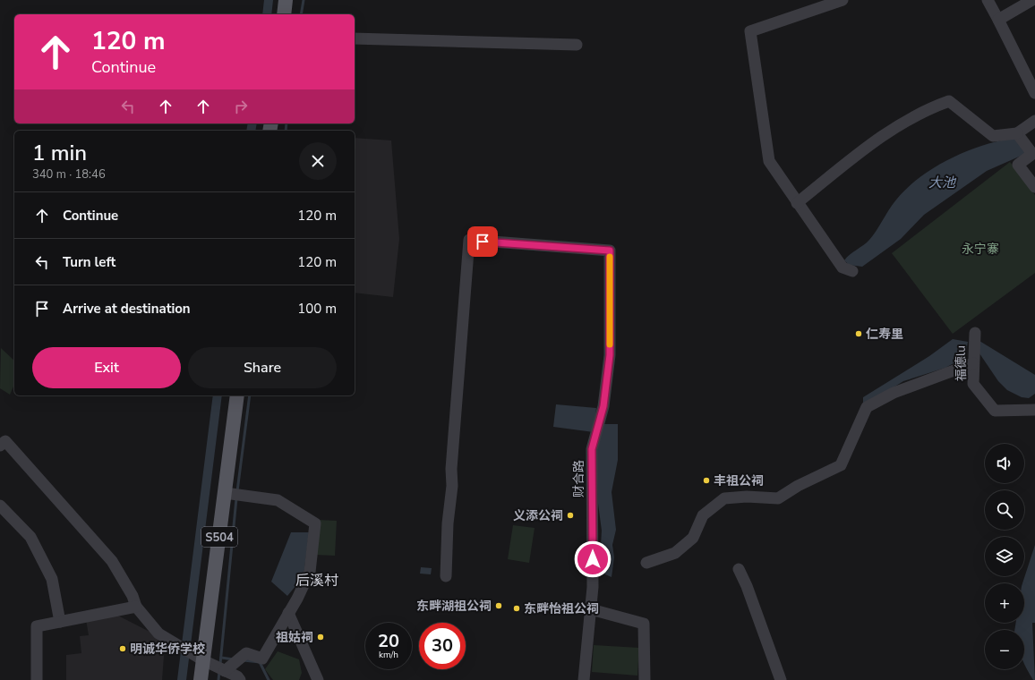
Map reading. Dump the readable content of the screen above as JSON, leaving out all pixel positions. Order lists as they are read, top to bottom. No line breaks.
{"streets":{"main road":["S504"],"street":["福德lu","财合路"]},"districts":["后溪村"],"water":["大池"],"parks":["永宁寨"],"places":["仁寿里","丰祖公祠","义添公祠","东畔湖祖公祠","东畔怡祖公祠","祖姑祠","明诚华侨学校"],"page":{"turn":["120 m","Continue"],"heading":["1 min","340 m · 18:46"],"list":[{"name":"Continue","value":"120 m"},{"name":"Turn left","value":"120 m"},{"name":"Arrive at destination","value":"100 m"}],"buttons":["Exit","Share"],"map_buttons":["+","−"],"speed":"20 km/h","limit":"30"}}
